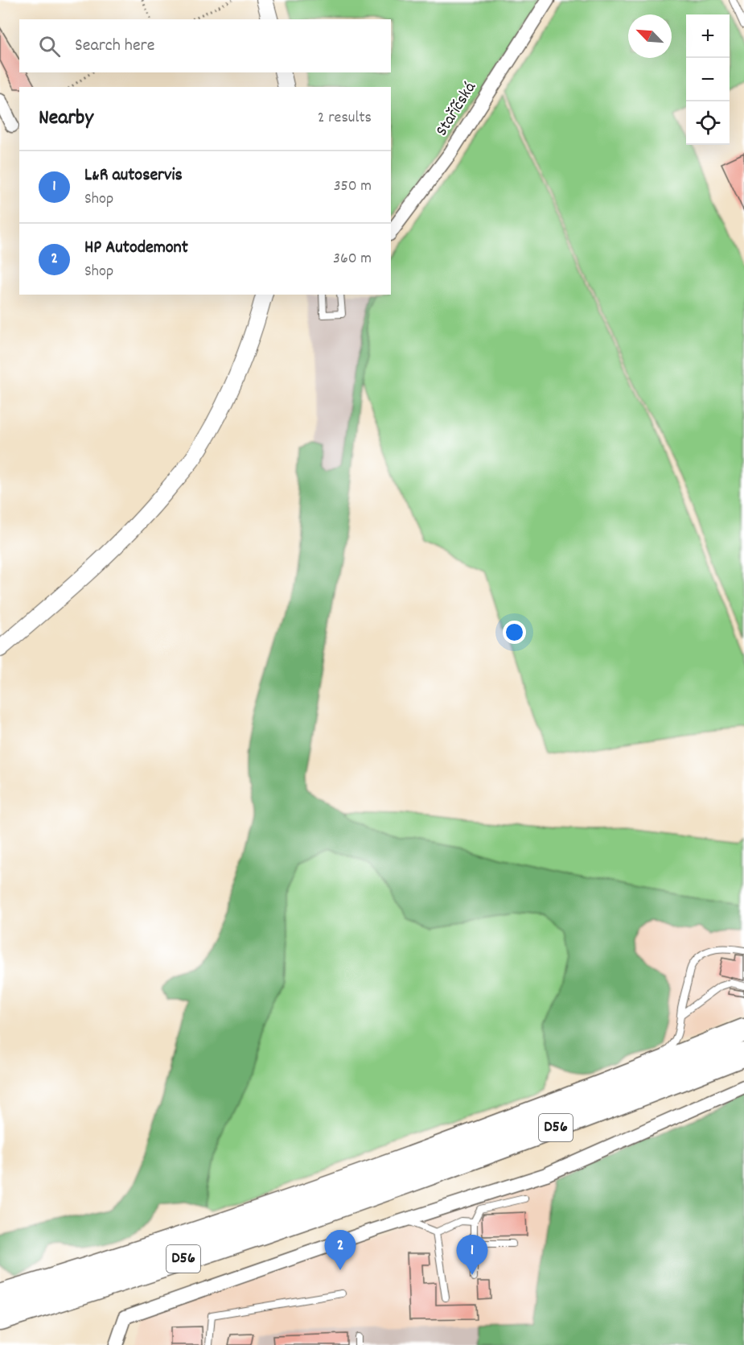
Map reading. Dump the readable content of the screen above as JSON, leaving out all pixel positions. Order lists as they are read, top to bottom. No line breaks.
{"streets":{"highway":["D56"],"street":["Staříčská"]},"north":"top left","page":{"map_buttons":["+","−"],"search":"Search here","heading":["Nearby","2 results"],"list":[{"mark":"1","name":"L&R autoservis","note":"Shop","value":"350 m"},{"mark":"2","name":"HP Autodemont","note":"Shop","value":"360 m"}],"pins":["2","1"]}}
